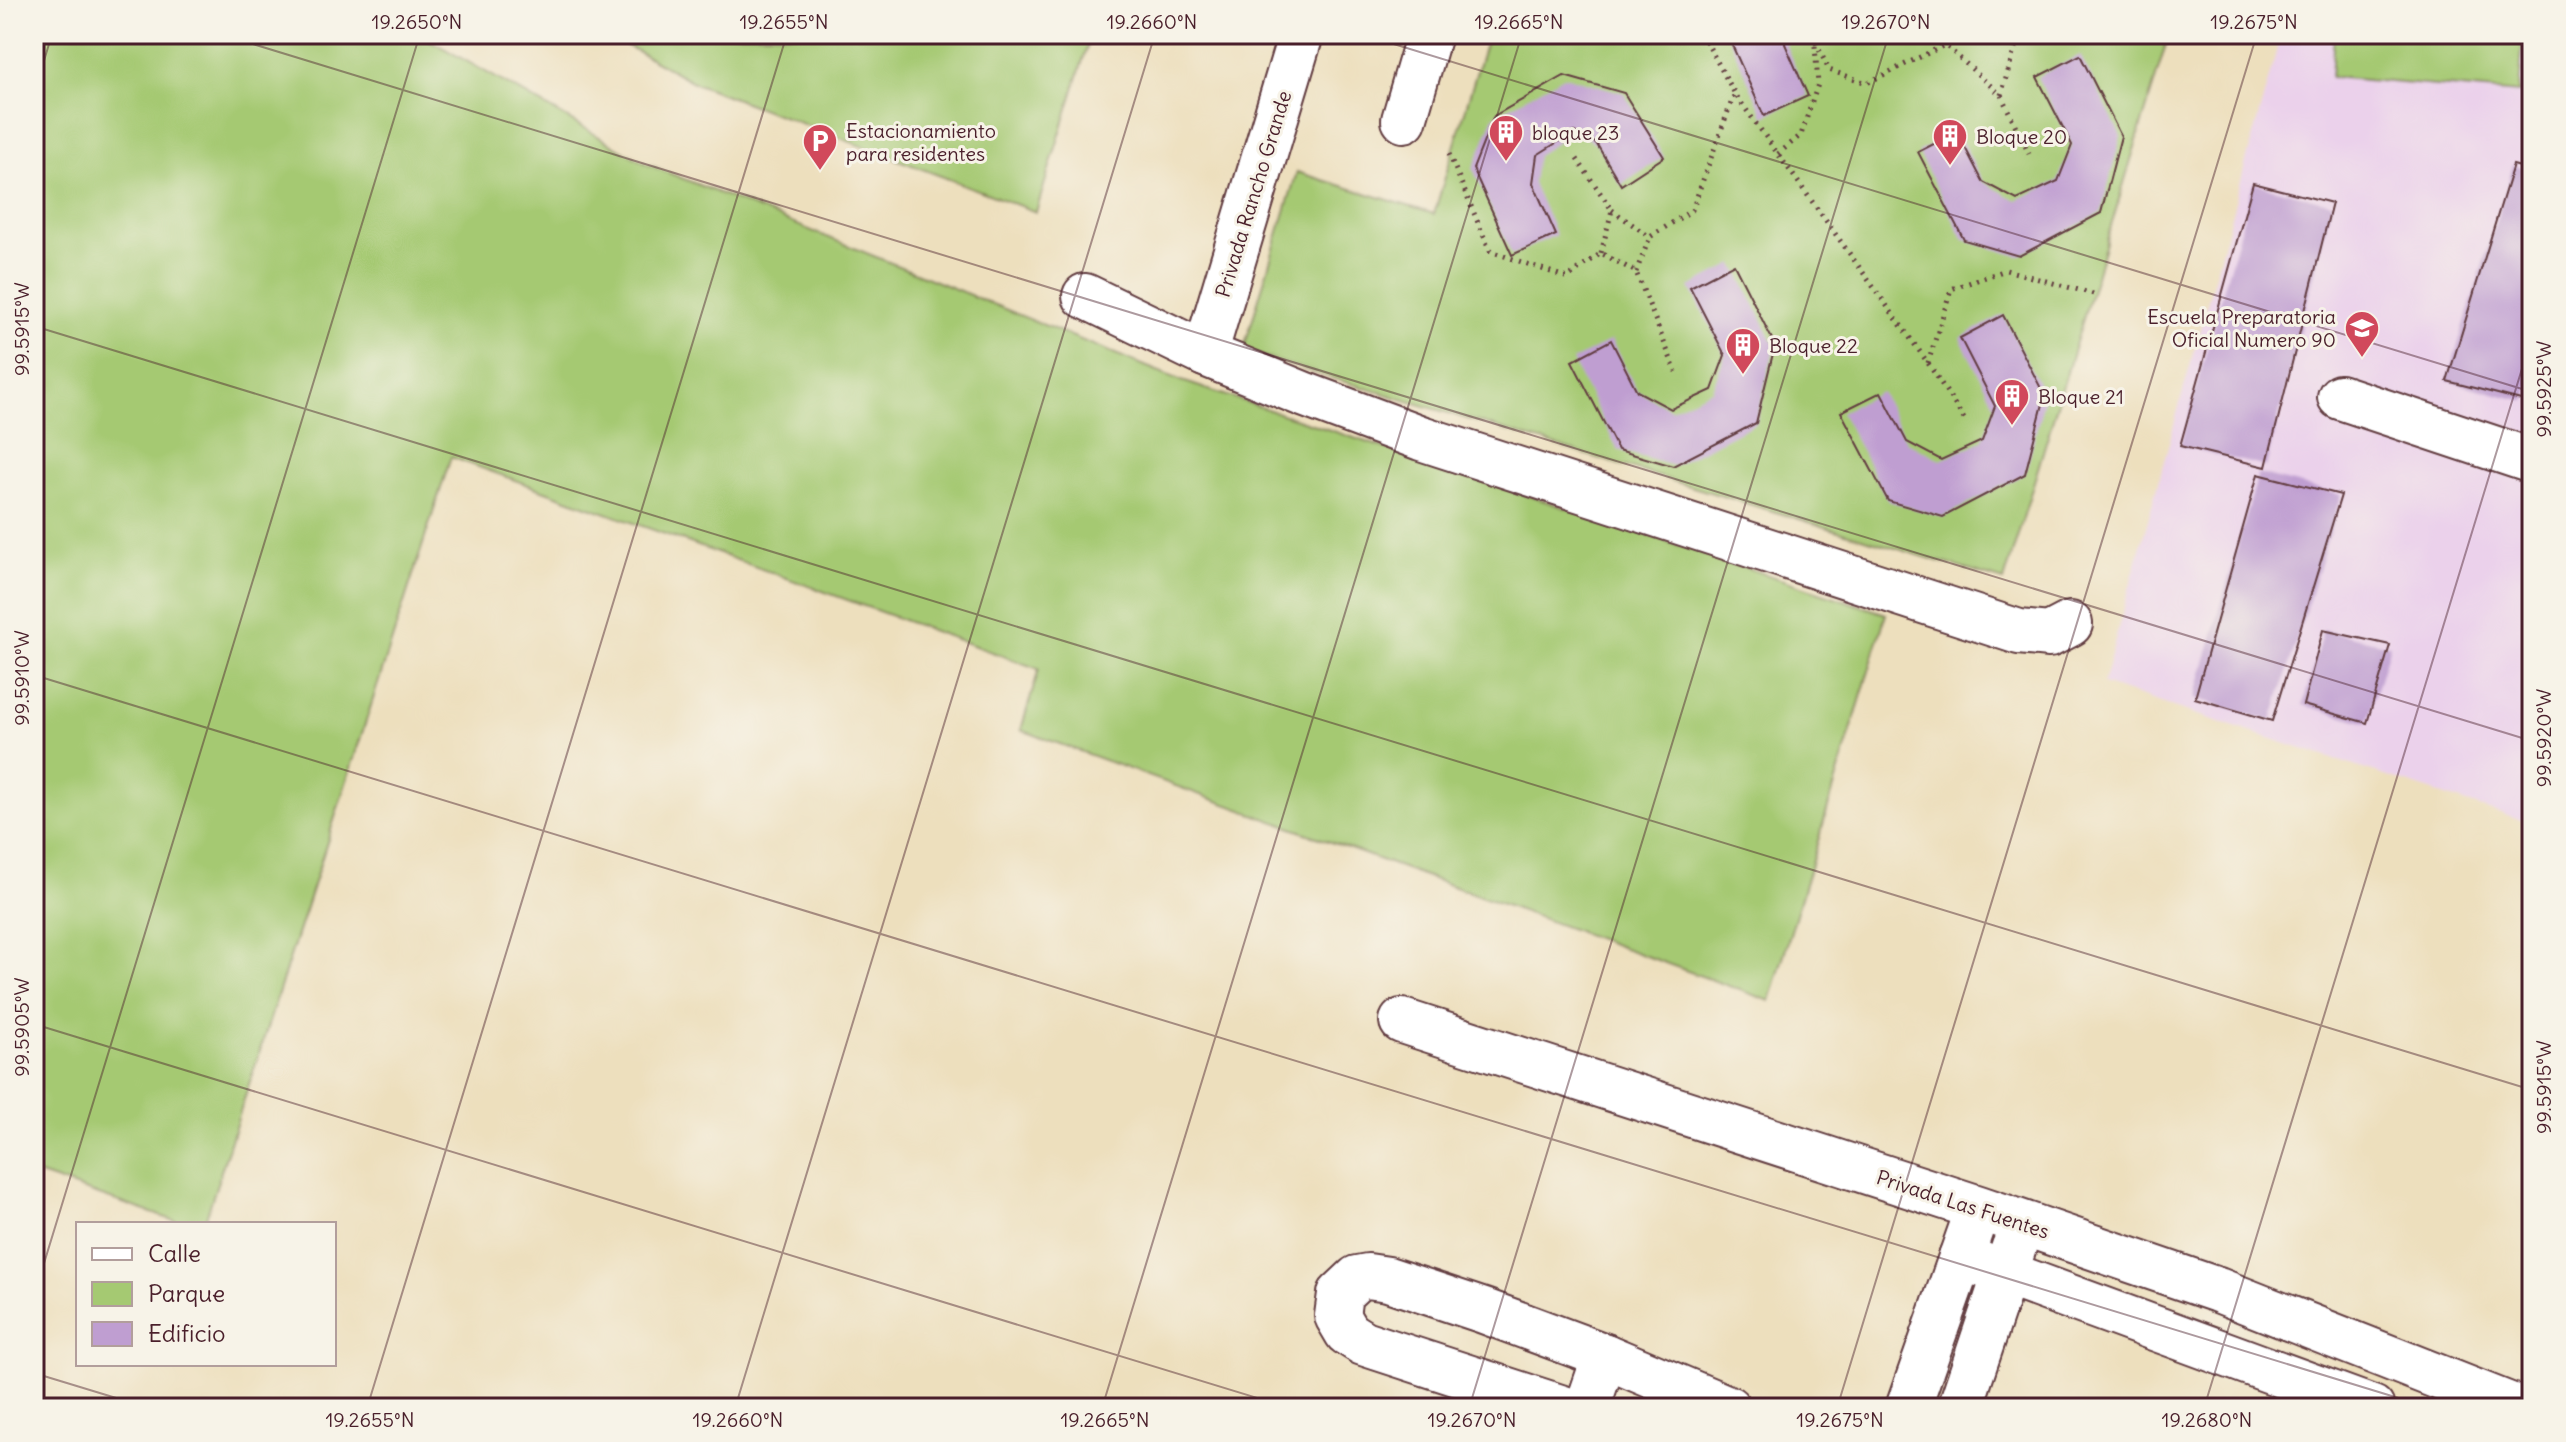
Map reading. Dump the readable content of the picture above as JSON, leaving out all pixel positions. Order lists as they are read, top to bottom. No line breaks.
{"streets":{"street":["Privada Rancho Grande","Privada Las Fuentes"]},"places":{"building":["bloque 23","Bloque 20","Bloque 22","Bloque 21"],"parking":["Estacionamiento para residentes"],"school or university":["Escuela Preparatoria Oficial Numero 90"]},"legend":["Calle","Parque","Edificio"],"coordinates":["19.2650°N","19.2655°N","19.2660°N","19.2665°N","19.2670°N","19.2675°N","99.5915°W","99.5925°W","99.5910°W","99.5920°W","99.5905°W","19.2680°N"]}
